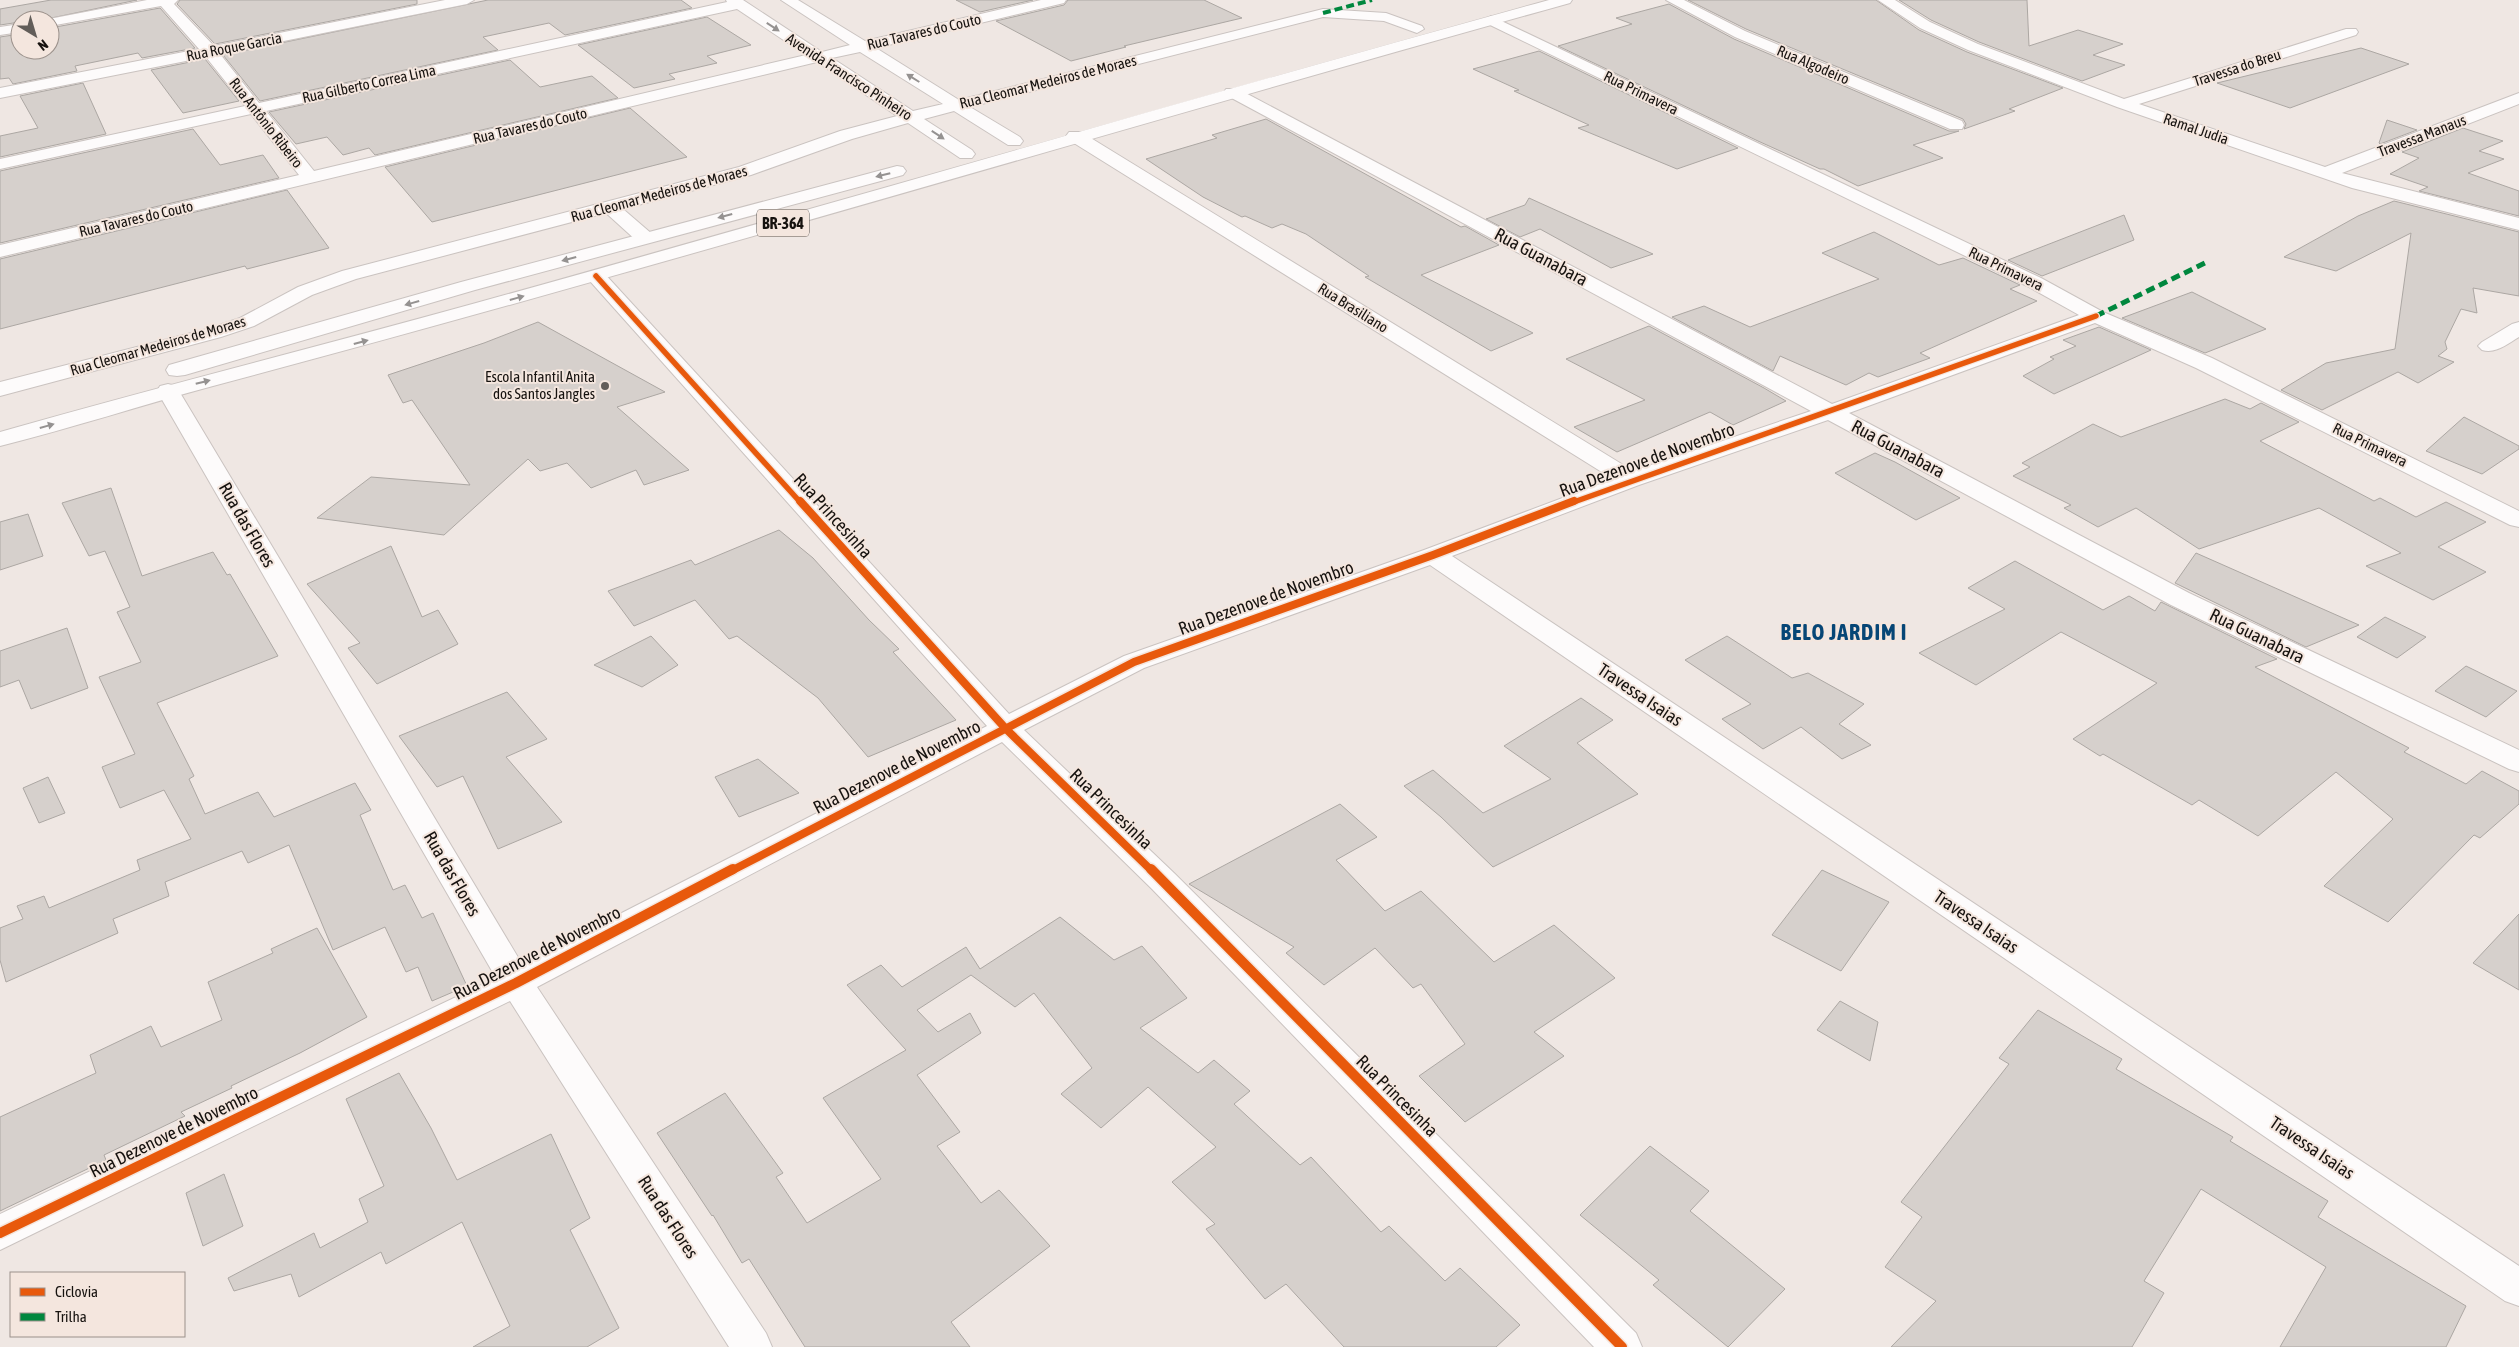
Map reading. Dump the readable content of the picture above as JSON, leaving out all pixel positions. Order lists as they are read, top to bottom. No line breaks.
{"streets":{"main road":["Rua Tavares do Couto","Rua Roque Garcia","Rua Algodeiro","Travessa do Breu","Avenida Francisco Pinheiro","Rua Cleomar Medeiros de Moraes","Rua Gilberto Correa Lima","Rua Primavera","Rua Antônio Ribeiro","Ramal Judia","Travessa Manaus","BR-364","Rua Guanabara","Rua Brasiliano","Rua Dezenove de Novembro","Rua Princesinha","Rua das Flores","Travessa Isaias"]},"crossings":[["Rua Tavares do Couto","Avenida Francisco Pinheiro"],["Rua Tavares do Couto","Rua Antônio Ribeiro"],["Rua Roque Garcia","Rua Antônio Ribeiro"],["Travessa do Breu","Ramal Judia"],["Avenida Francisco Pinheiro","Rua Cleomar Medeiros de Moraes"],["Avenida Francisco Pinheiro","Rua Gilberto Correa Lima"],["Avenida Francisco Pinheiro","BR-364"],["Rua Cleomar Medeiros de Moraes","BR-364"],["Rua Gilberto Correa Lima","Rua Antônio Ribeiro"],["Rua Primavera","BR-364"],["Rua Primavera","Rua Dezenove de Novembro"],["Ramal Judia","Travessa Manaus"],["BR-364","Rua Guanabara"],["BR-364","Rua Brasiliano"],["BR-364","Rua Princesinha"],["BR-364","Rua das Flores"],["Rua Guanabara","Rua Dezenove de Novembro"],["Rua Brasiliano","Rua Dezenove de Novembro"],["Rua Dezenove de Novembro","Rua Princesinha"],["Rua Dezenove de Novembro","Rua das Flores"],["Rua Dezenove de Novembro","Travessa Isaias"]],"districts":["BELO JARDIM I"],"places":["Escola Infantil Anita dos Santos Jangles"],"legend":["Ciclovia","Trilha"],"north":"bottom right"}
